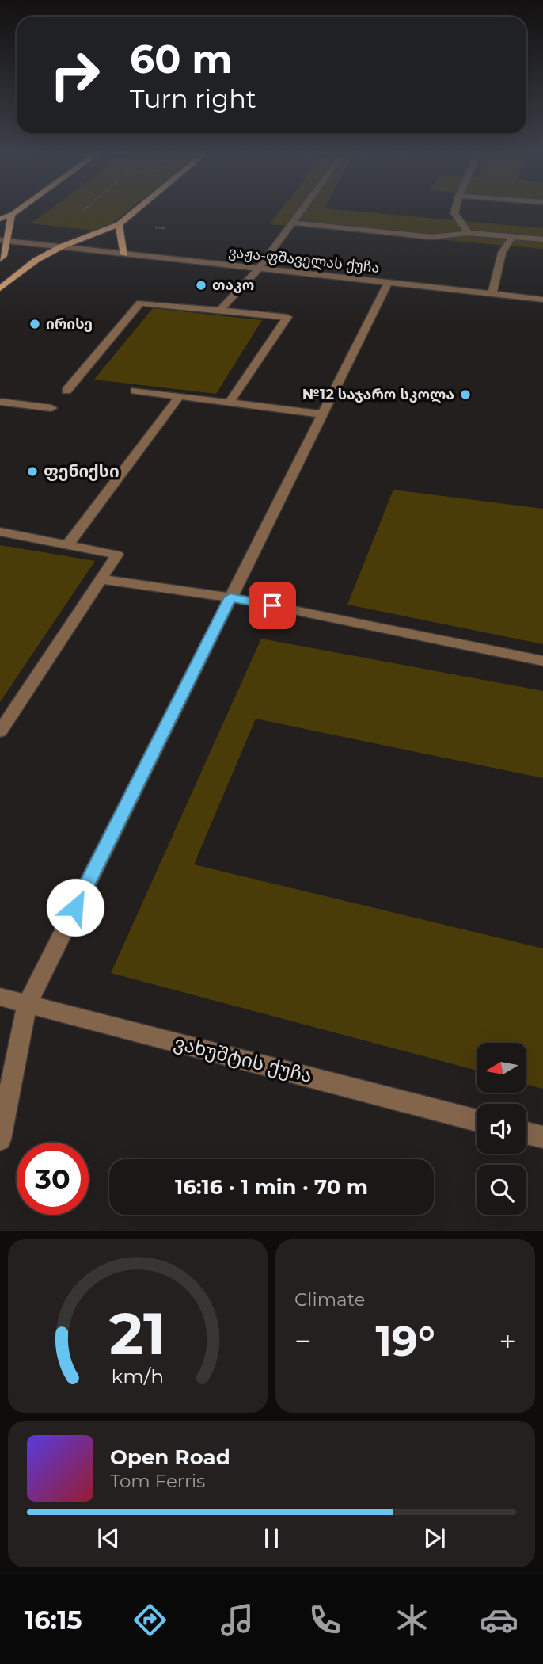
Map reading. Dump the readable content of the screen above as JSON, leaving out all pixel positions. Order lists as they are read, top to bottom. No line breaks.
{"streets":{"street":["ვაჟა-ფშაველას ქუჩა","ვახუშტის ქუჩა"]},"places":["თაკო","ირისე","№12 საჯარო სკოლა","ფენიქსი"],"north":"left","page":{"turn":["60 m","Turn right"],"limit":"30","trip":"16:16 · 1 min · 70 m","tile":"Climate","heat":["−","19°","+"],"song":["Open Road","Tom Ferris"],"tabs":"16:15","gauge":["21","km/h"]}}
